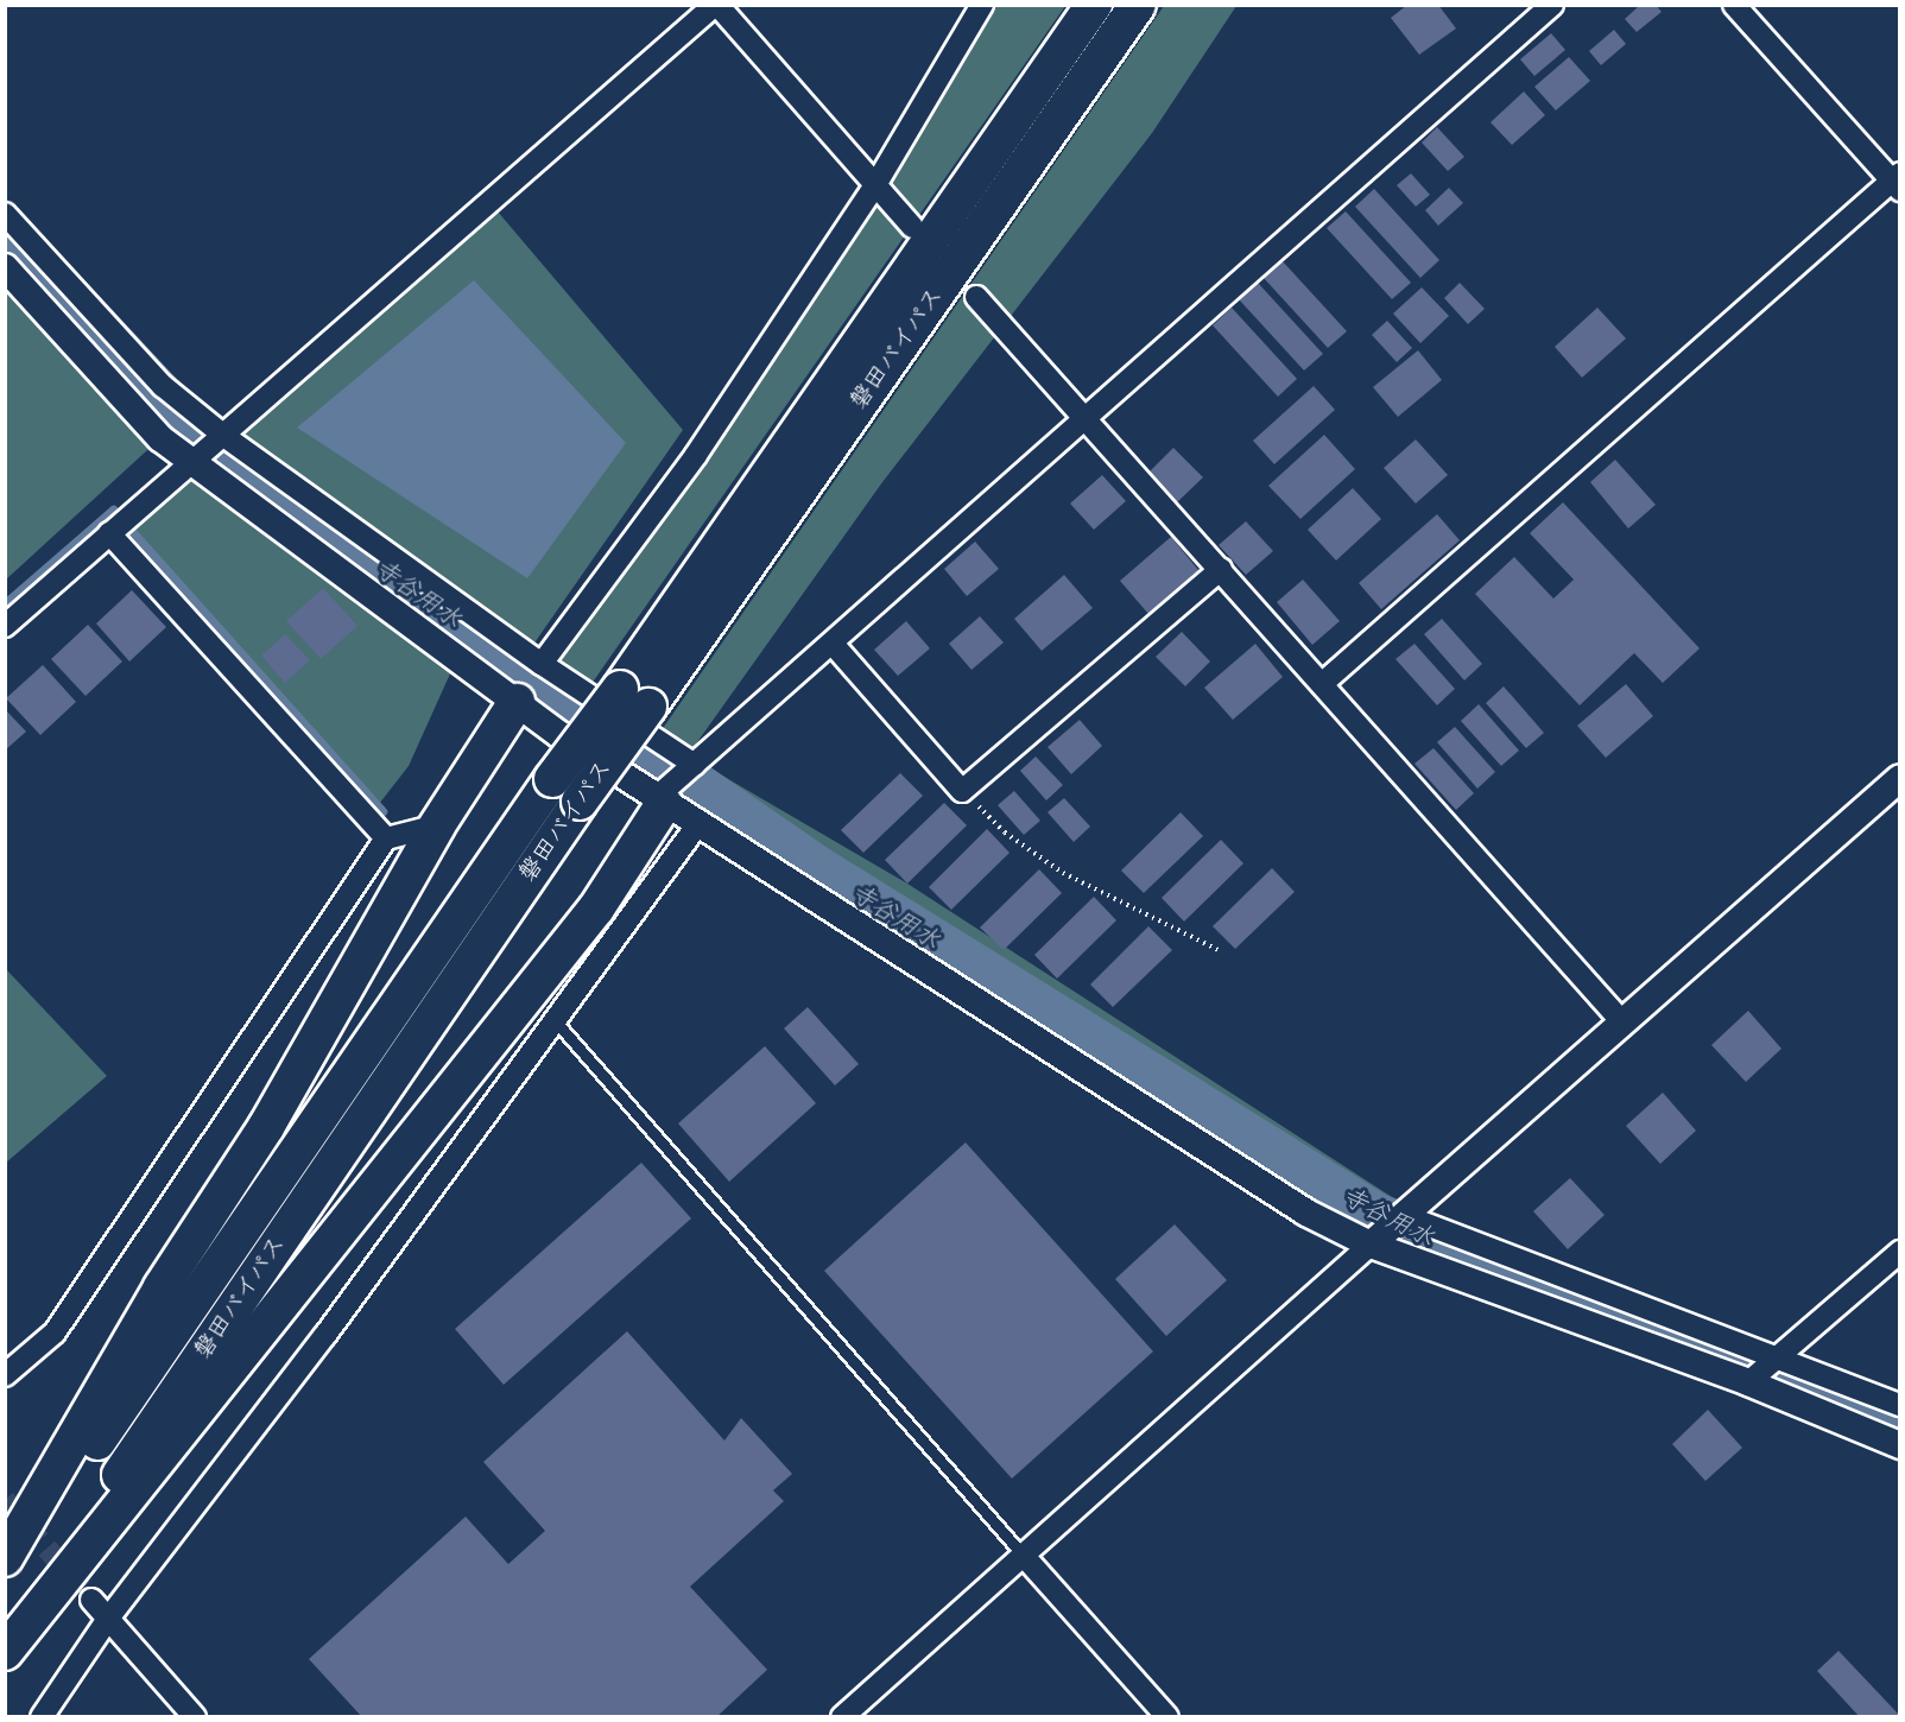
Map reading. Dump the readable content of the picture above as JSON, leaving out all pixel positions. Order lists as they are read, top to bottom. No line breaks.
{"streets":{"highway":["磐田バイパス"]},"water":["寺谷用水"]}
